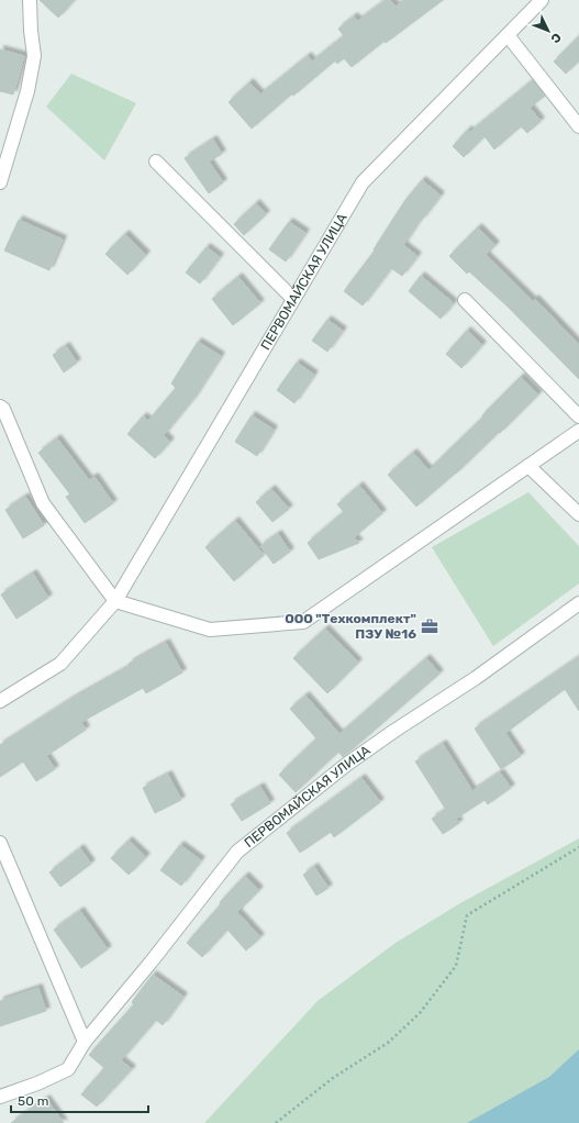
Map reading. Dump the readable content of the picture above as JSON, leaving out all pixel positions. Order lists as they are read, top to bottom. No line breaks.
{"streets":{"street":["ПЕРВОМАЙСКАЯ УЛИЦА"]},"places":{"office":["ООО \"Техкомплект\" ПЗУ №16"]},"scale_bar":"50 m","north":"bottom right"}
